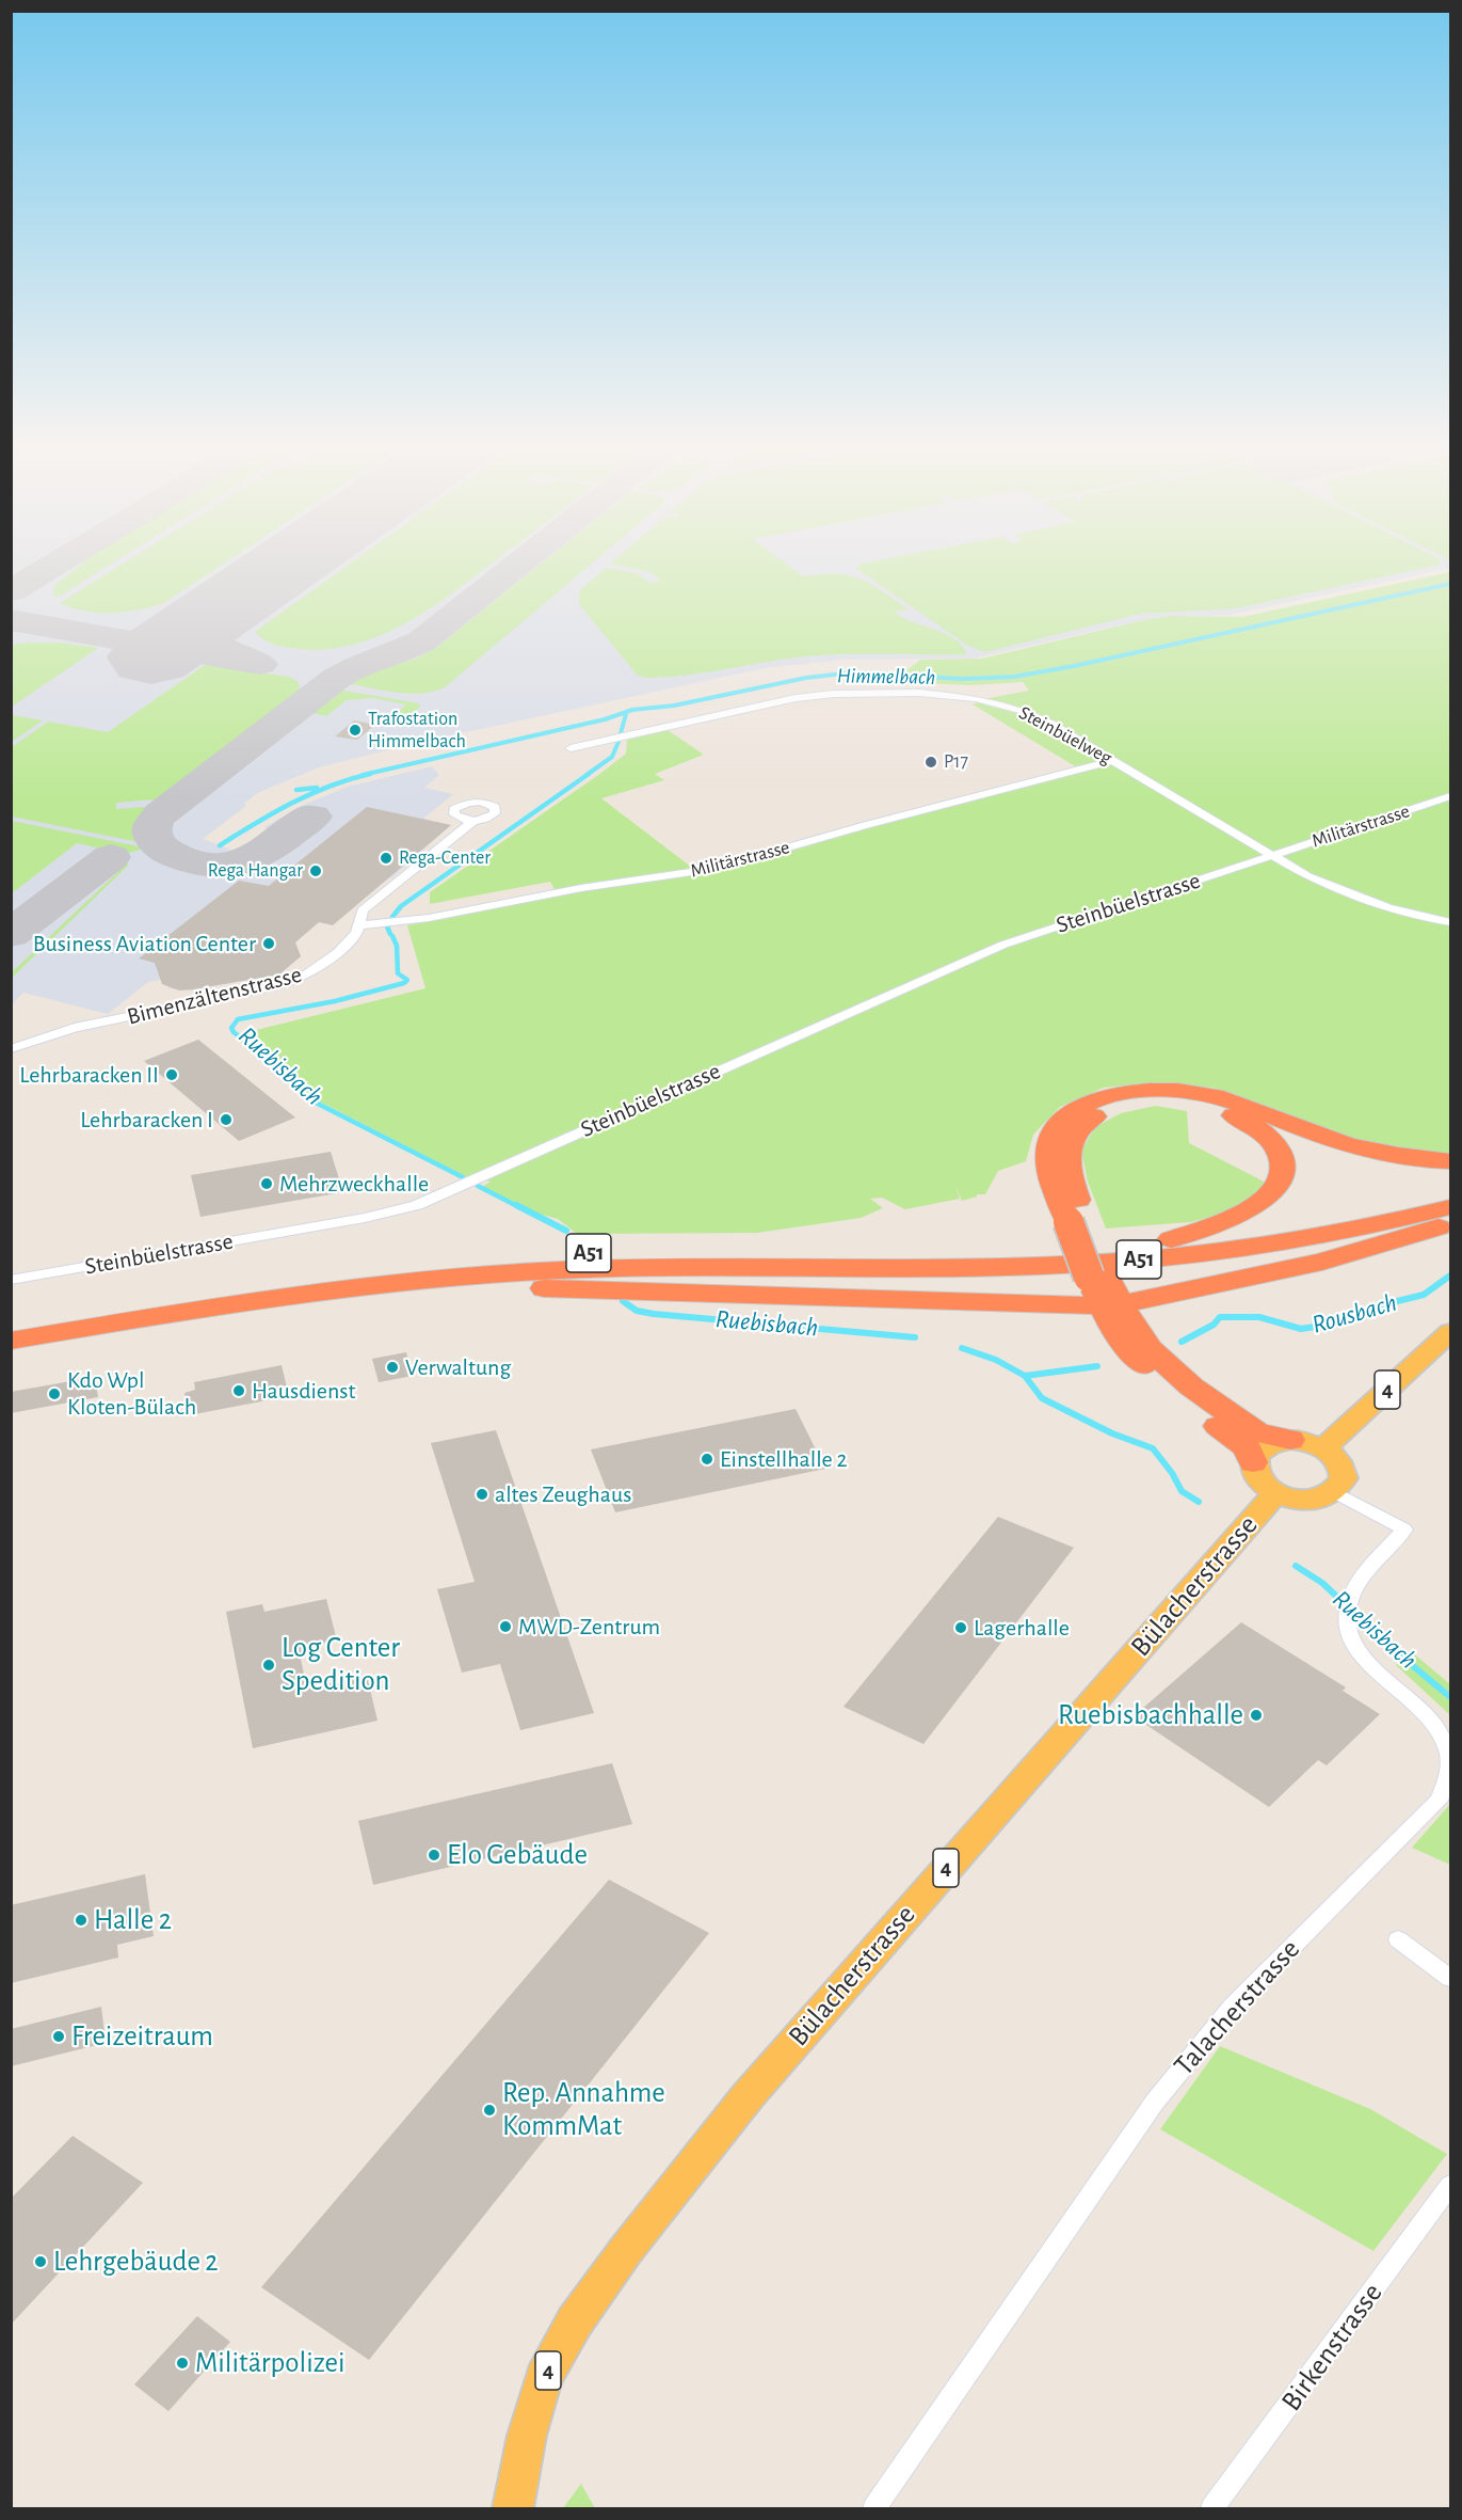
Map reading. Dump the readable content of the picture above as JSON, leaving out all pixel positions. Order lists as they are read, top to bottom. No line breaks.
{"streets":{"highway":["A51"],"main road":["4","Bülacherstrasse"],"street":["Steinbüelweg","Militärstrasse","Steinbüelstrasse","Bimenzältenstrasse","Talacherstrasse","Birkenstrasse"]},"crossings":[["Steinbüelweg","Militärstrasse"],["Steinbüelweg","Steinbüelstrasse"],["Militärstrasse","Steinbüelstrasse"],["Militärstrasse","Bimenzältenstrasse"],["4","Bülacherstrasse"],["4","Talacherstrasse"],["Bülacherstrasse","Talacherstrasse"]],"water":["Himmelbach","Ruebisbach","Rousbach"],"places":["Trafostation Himmelbach","P17","Rega-Center","Rega Hangar","Business Aviation Center","Lehrbaracken II","Lehrbaracken I","Mehrzweckhalle","Verwaltung","Hausdienst","Kdo Wpl Kloten-Bülach","Einstellhalle 2","altes Zeughaus","MWD-Zentrum","Lagerhalle","Log Center Spedition","Ruebisbachhalle","Elo Gebäude","Halle 2","Freizeitraum","Rep. Annahme KommMat","Lehrgebäude 2","Militärpolizei"]}
